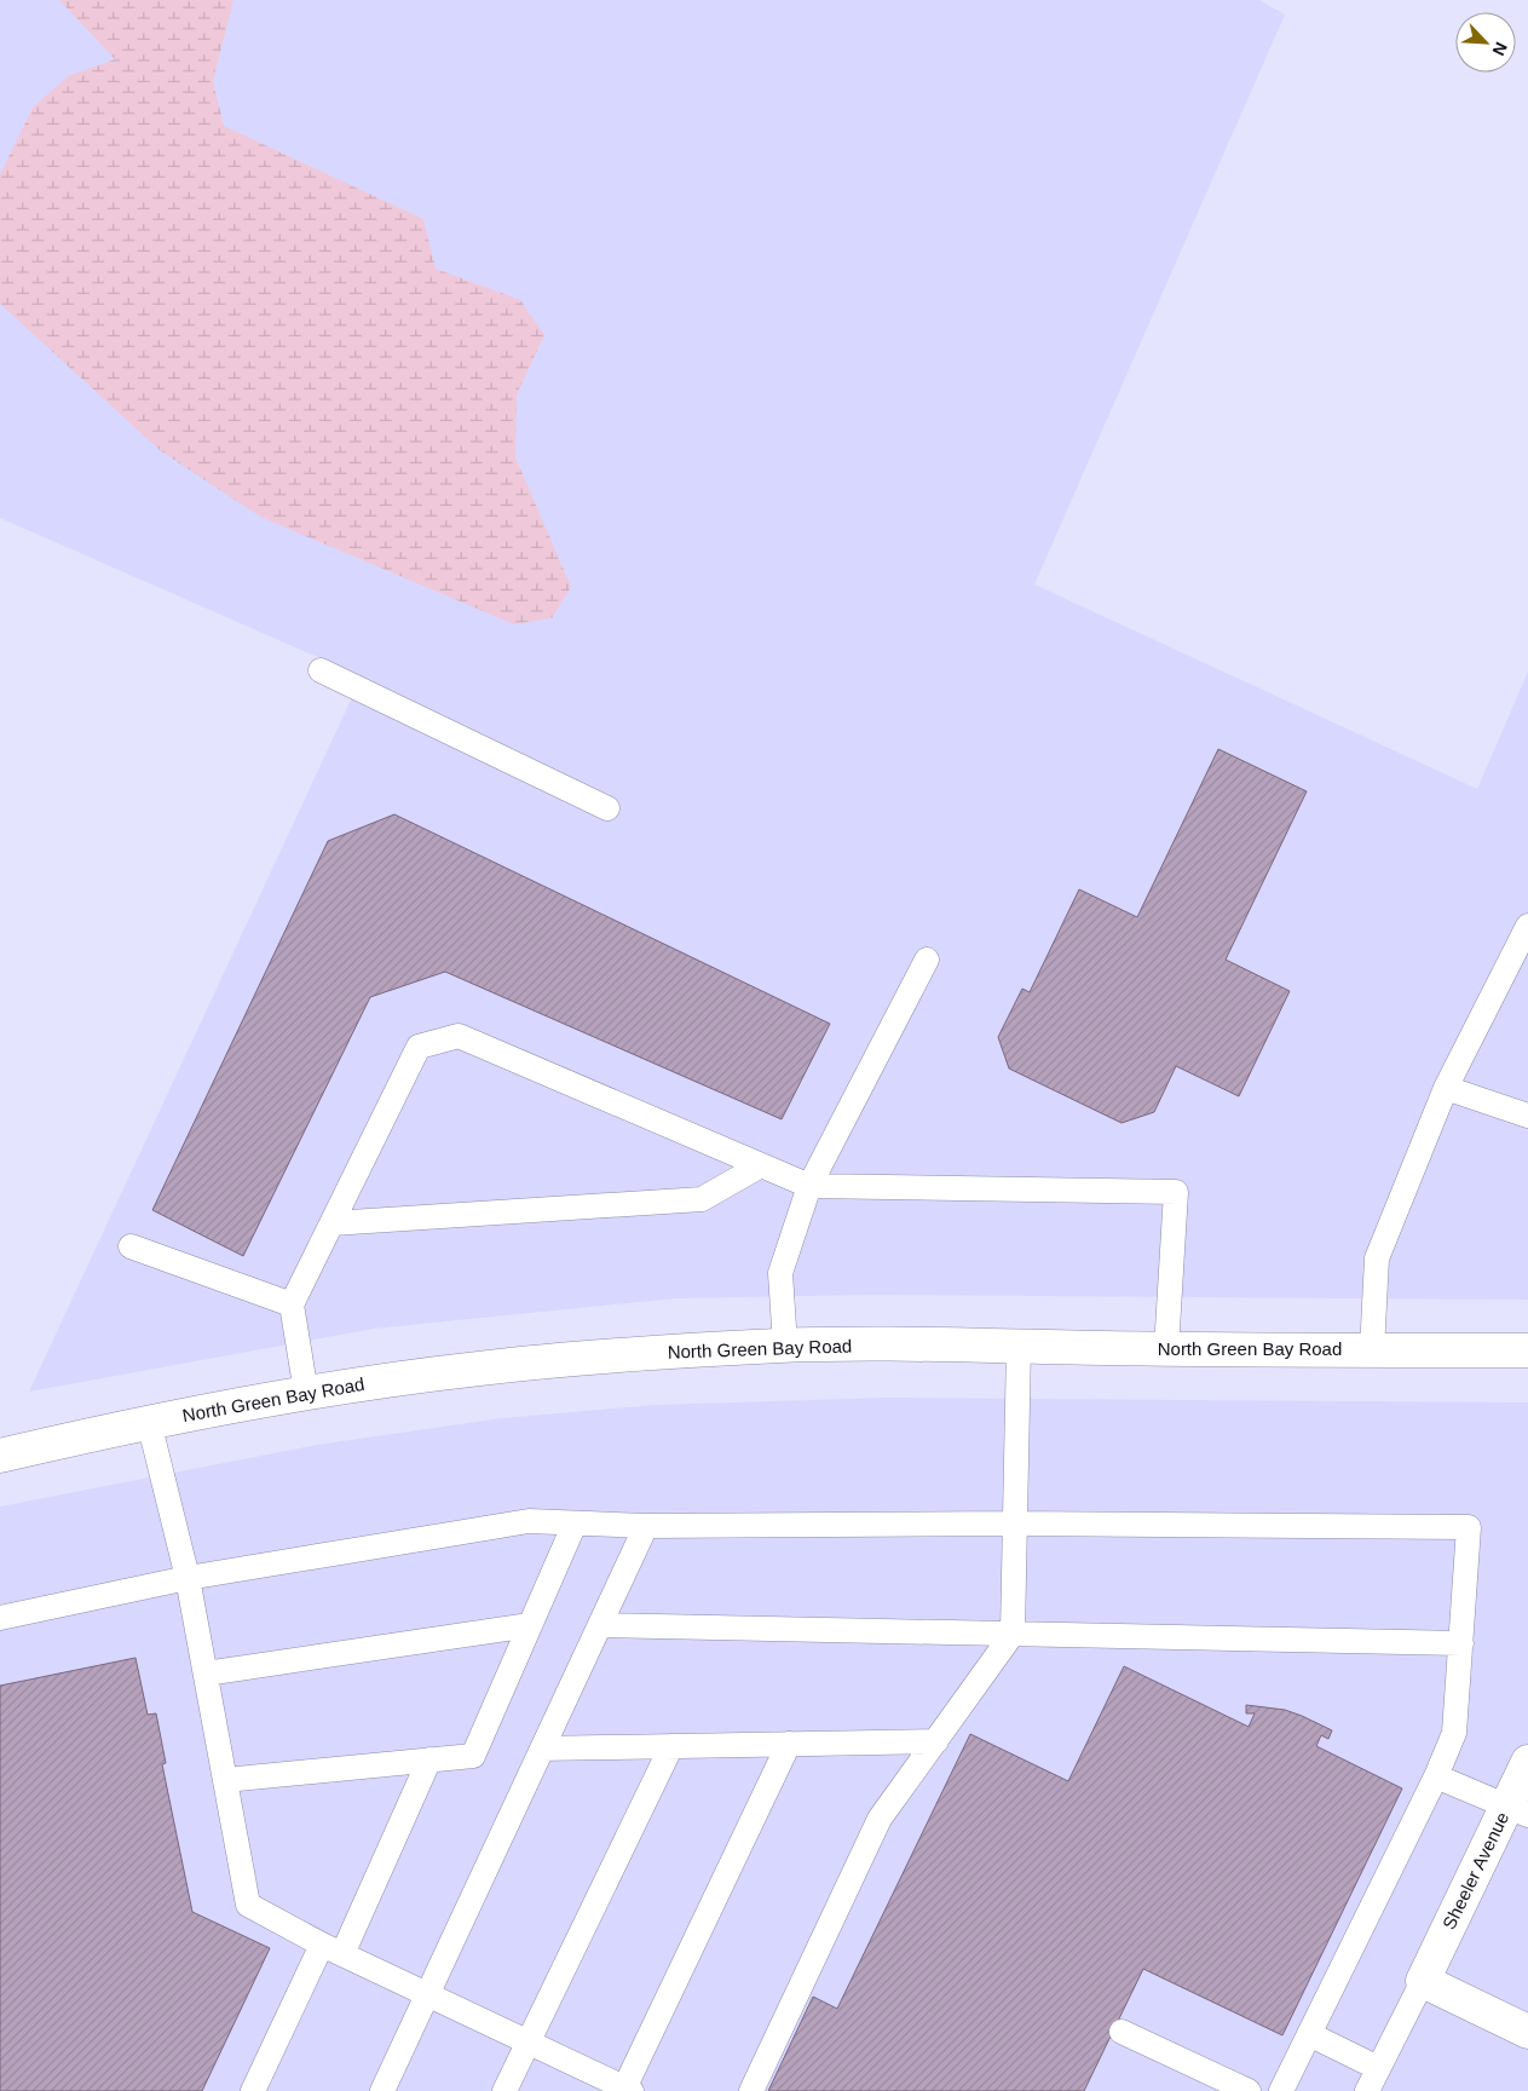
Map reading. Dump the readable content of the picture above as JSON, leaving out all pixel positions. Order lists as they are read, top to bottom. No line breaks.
{"streets":{"main road":["North Green Bay Road","Sheeler Avenue"]},"north":"bottom right"}
